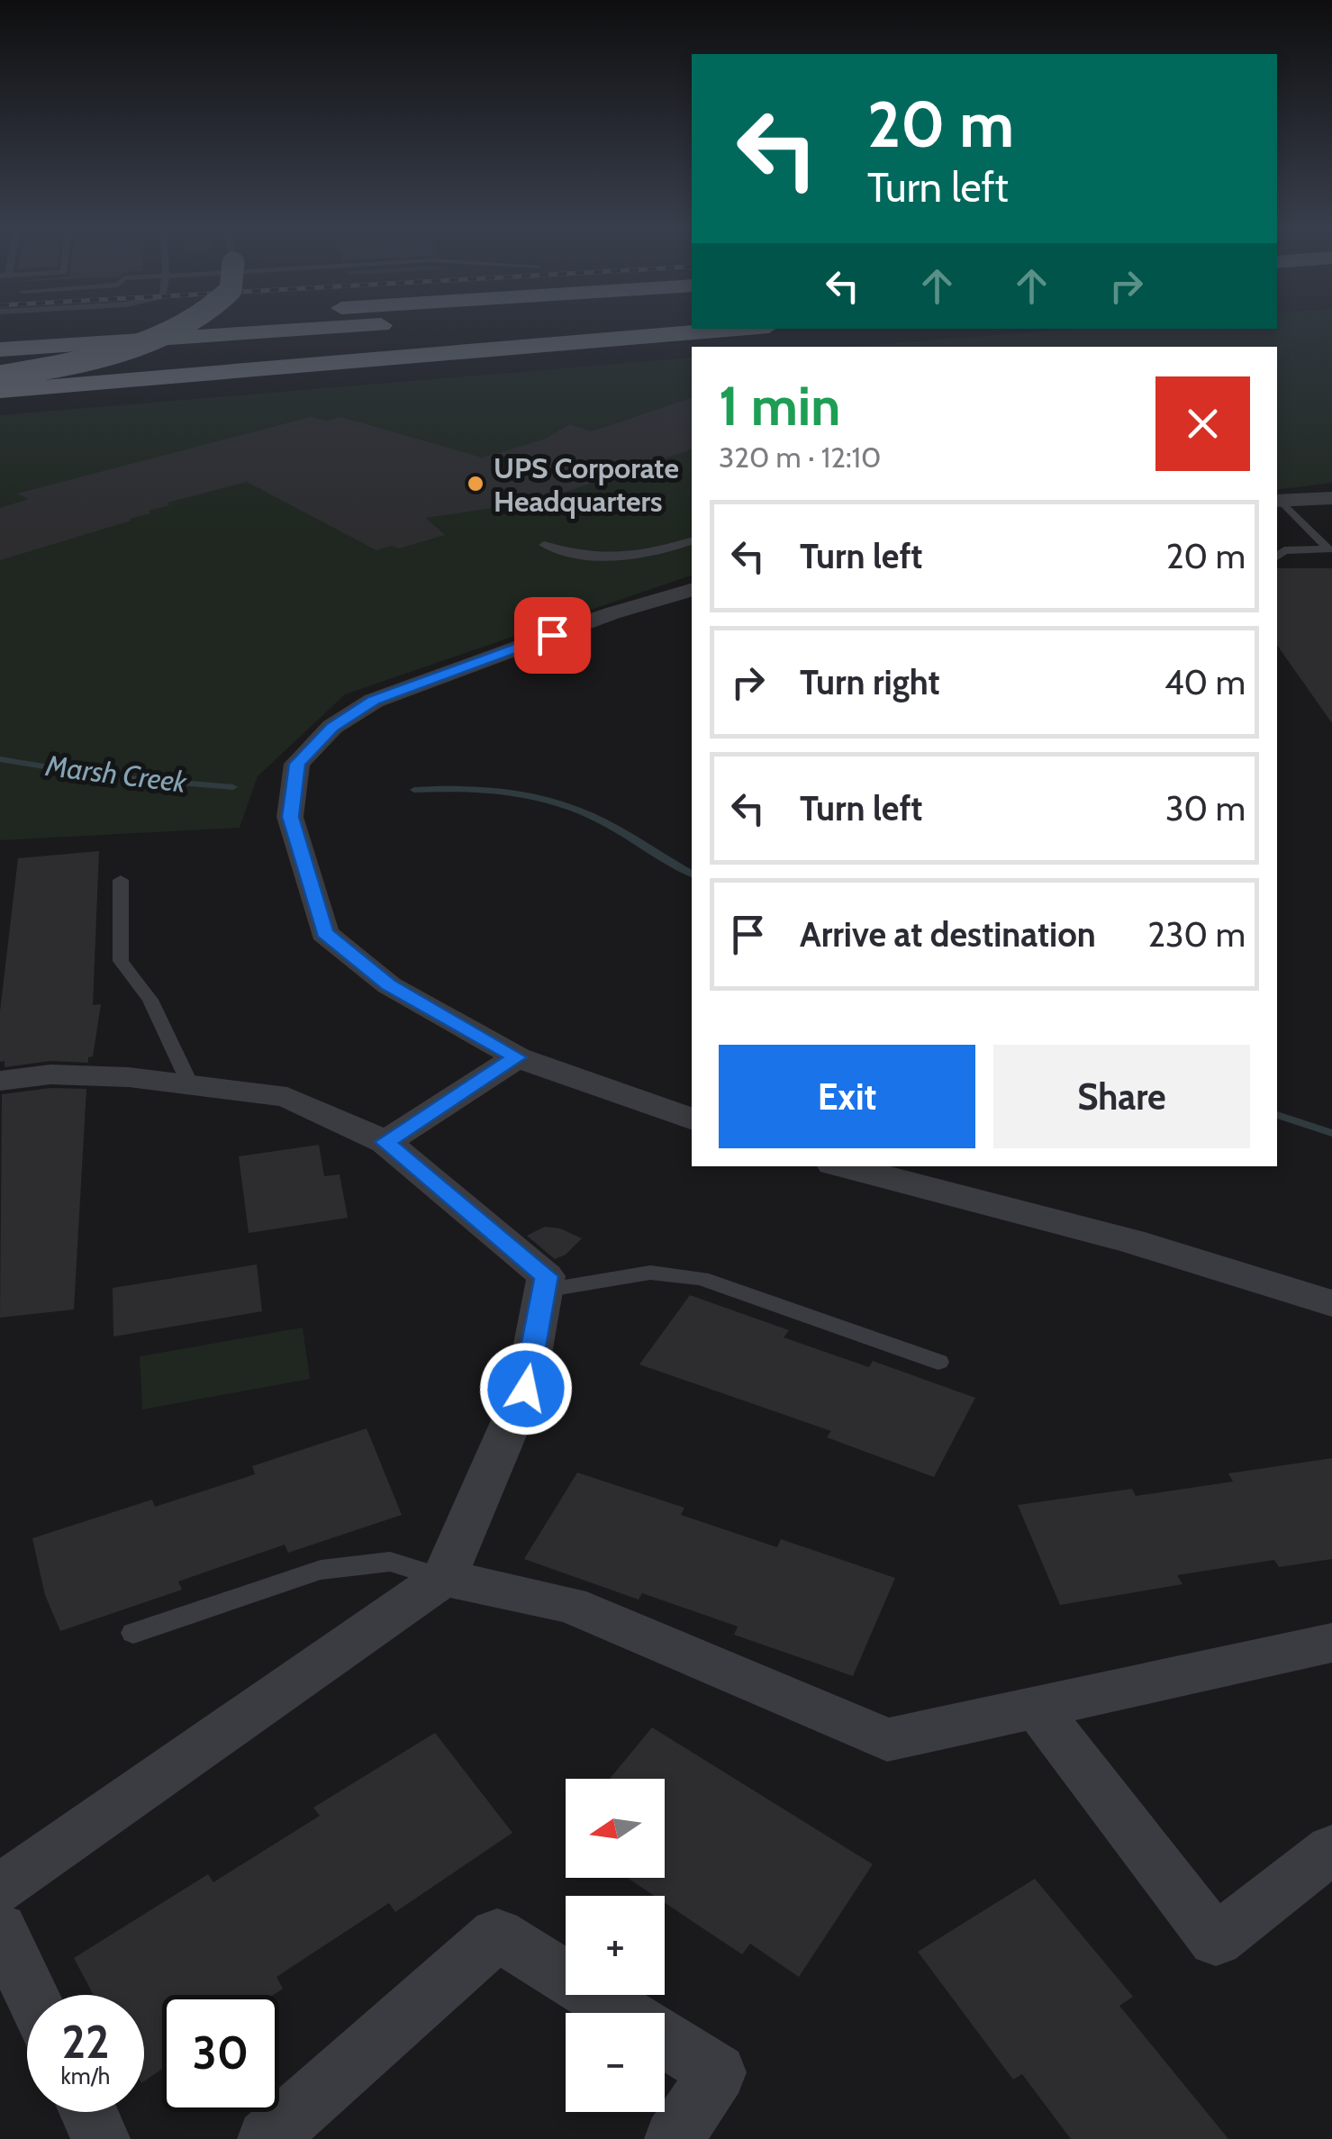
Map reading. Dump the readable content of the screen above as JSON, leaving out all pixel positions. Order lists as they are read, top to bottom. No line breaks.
{"water":["Marsh Creek"],"places":["UPS Corporate Headquarters"],"north":"left","page":{"turn":["20 m","Turn left"],"heading":["1 min","320 m · 12:10"],"list":[{"name":"Turn left","value":"20 m"},{"name":"Turn right","value":"40 m"},{"name":"Turn left","value":"30 m"},{"name":"Arrive at destination","value":"230 m"}],"buttons":["Exit","Share"],"map_buttons":["+","−"],"speed":"22 km/h","limit":"30"}}
